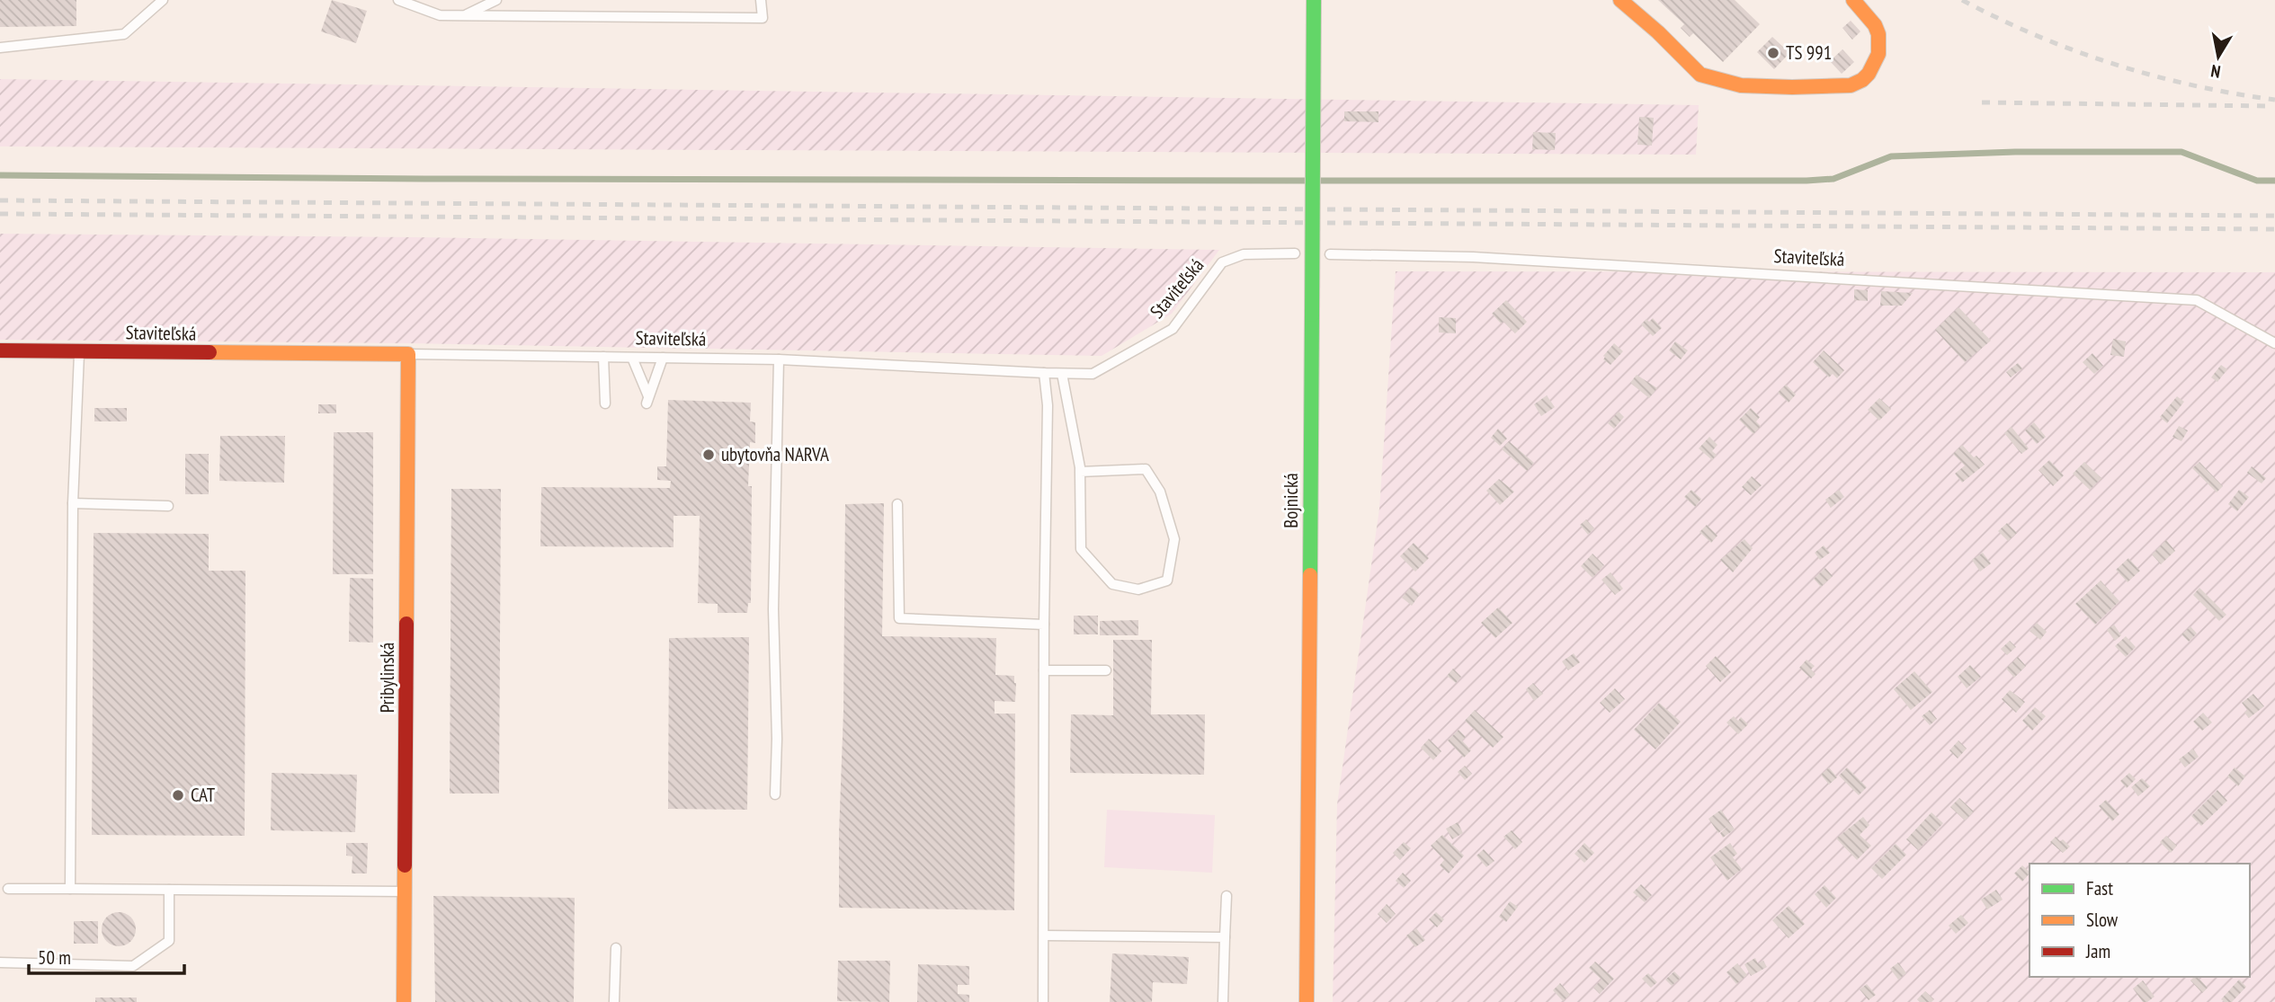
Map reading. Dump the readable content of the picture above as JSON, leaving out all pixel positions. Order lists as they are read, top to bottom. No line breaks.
{"streets":{"street":["Staviteľská","Bojnická","Pribylinská"]},"crossings":[["Staviteľská","Pribylinská"]],"places":["TS 991","ubytovňa NARVA","CAT"],"legend":["Fast","Slow","Jam"],"scale_bar":"50 m","north":"bottom"}
